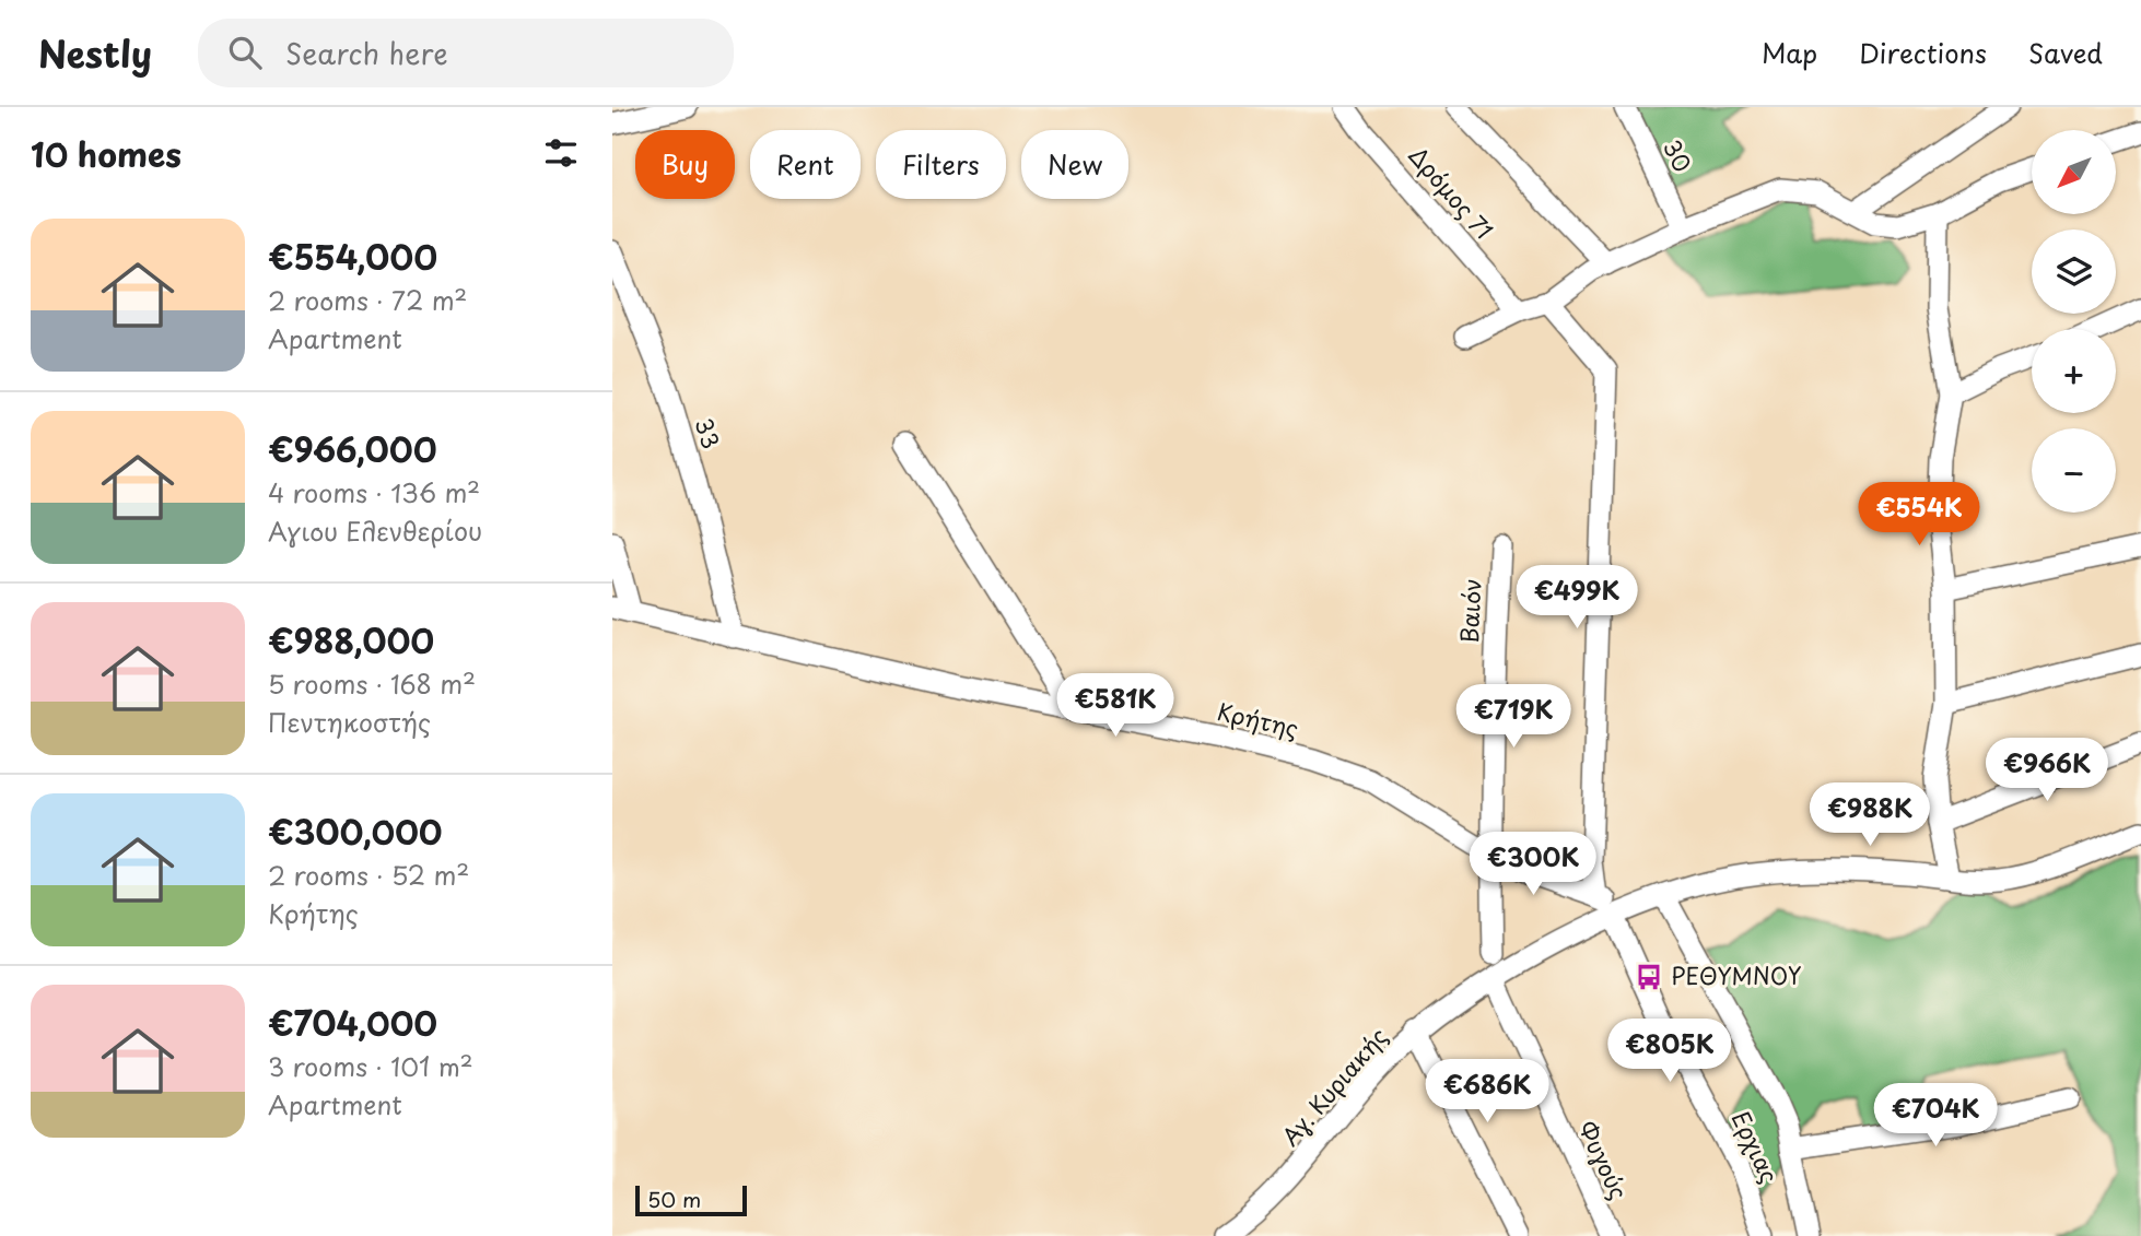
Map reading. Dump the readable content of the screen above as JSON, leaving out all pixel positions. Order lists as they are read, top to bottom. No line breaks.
{"streets":{"street":["30","Δρόμος 71","33","Βαιόν","Κρήτης","Αγ. Κυριακής","Ερχιας","Φυγούς"]},"crossings":[["33","Κρήτης"],["Βαιόν","Κρήτης"],["Κρήτης","Αγ. Κυριακής"],["Κρήτης","Ερχιας"],["Αγ. Κυριακής","Ερχιας"],["Αγ. Κυριακής","Φυγούς"]],"places":{"bus stop":["ΡΕΘΥΜΝΟΥ"]},"scale_bar":"50 m","north":"bottom left","page":{"header":"Nestly","search":"Search here","nav":["Map","Directions","Saved"],"heading":"10 homes","map_buttons":["+","−"],"chip":["Buy","Rent","Filters","New"],"list":[{"name":"€554,000","note":"2 rooms · 72 m² · Apartment"},{"name":"€966,000","note":"4 rooms · 136 m² · Αγιου Ελενθερίου"},{"name":"€988,000","note":"5 rooms · 168 m² · Πεντηκοστής"},{"name":"€300,000","note":"2 rooms · 52 m² · Κρήτης"},{"name":"€704,000","note":"3 rooms · 101 m² · Apartment"}],"price":["€554K","€499K","€581K","€719K","€966K","€988K","€300K","€805K","€686K","€704K"],"scale":"50 m"}}
